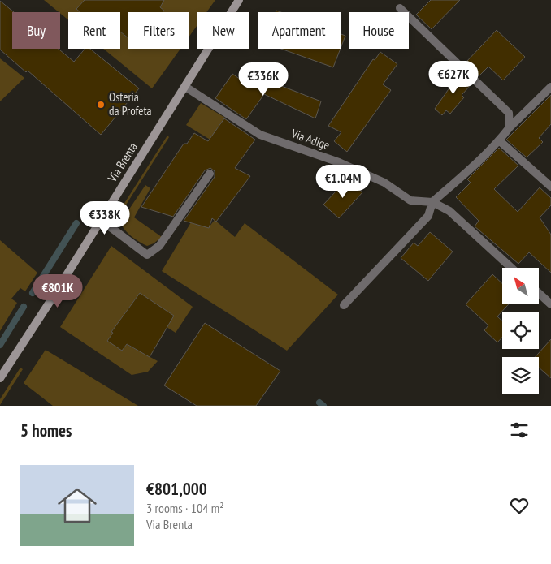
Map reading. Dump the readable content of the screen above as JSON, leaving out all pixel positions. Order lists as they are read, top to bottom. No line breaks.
{"streets":{"street":["Via Adige","Via Brenta"]},"crossings":[["Via Adige","Via Brenta"]],"places":["Osteria da Profeta"],"north":"top left","page":{"chip":["Buy","Rent","Filters","New","Apartment","House"],"price":["€627K","€336K","€1.04M","€338K","€801K"],"heading":"5 homes","list":[{"name":"€801,000","note":"3 rooms · 104 m² · Via Brenta"}]}}
